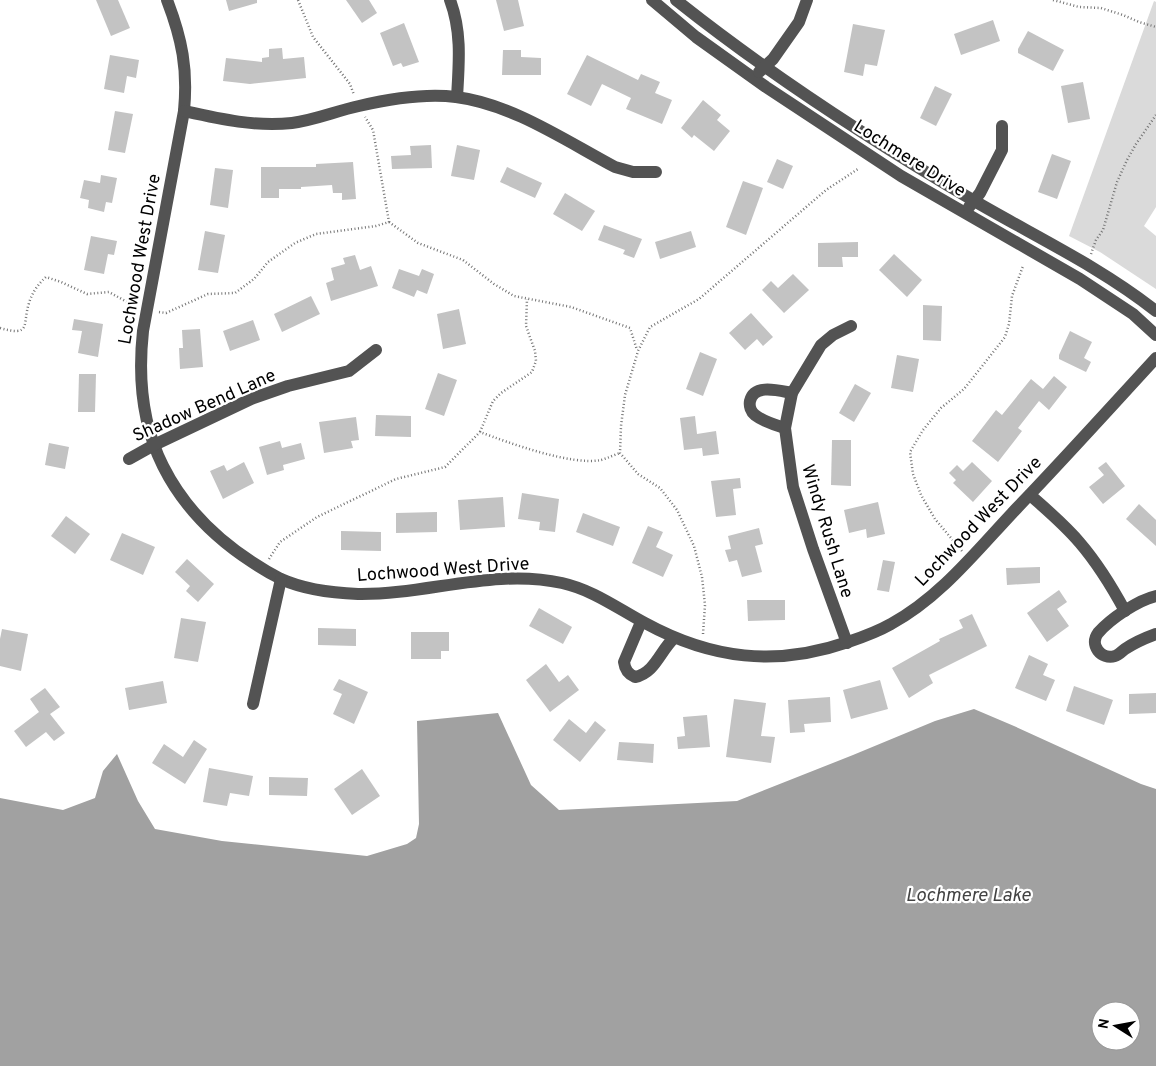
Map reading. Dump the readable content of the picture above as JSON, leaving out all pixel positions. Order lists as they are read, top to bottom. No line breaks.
{"streets":{"street":["Lochmere Drive","Lochwood West Drive","Shadow Bend Lane","Windy Rush Lane"]},"crossings":[["Lochwood West Drive","Shadow Bend Lane"],["Lochwood West Drive","Windy Rush Lane"]],"water":["Lochmere Lake"],"north":"left"}
